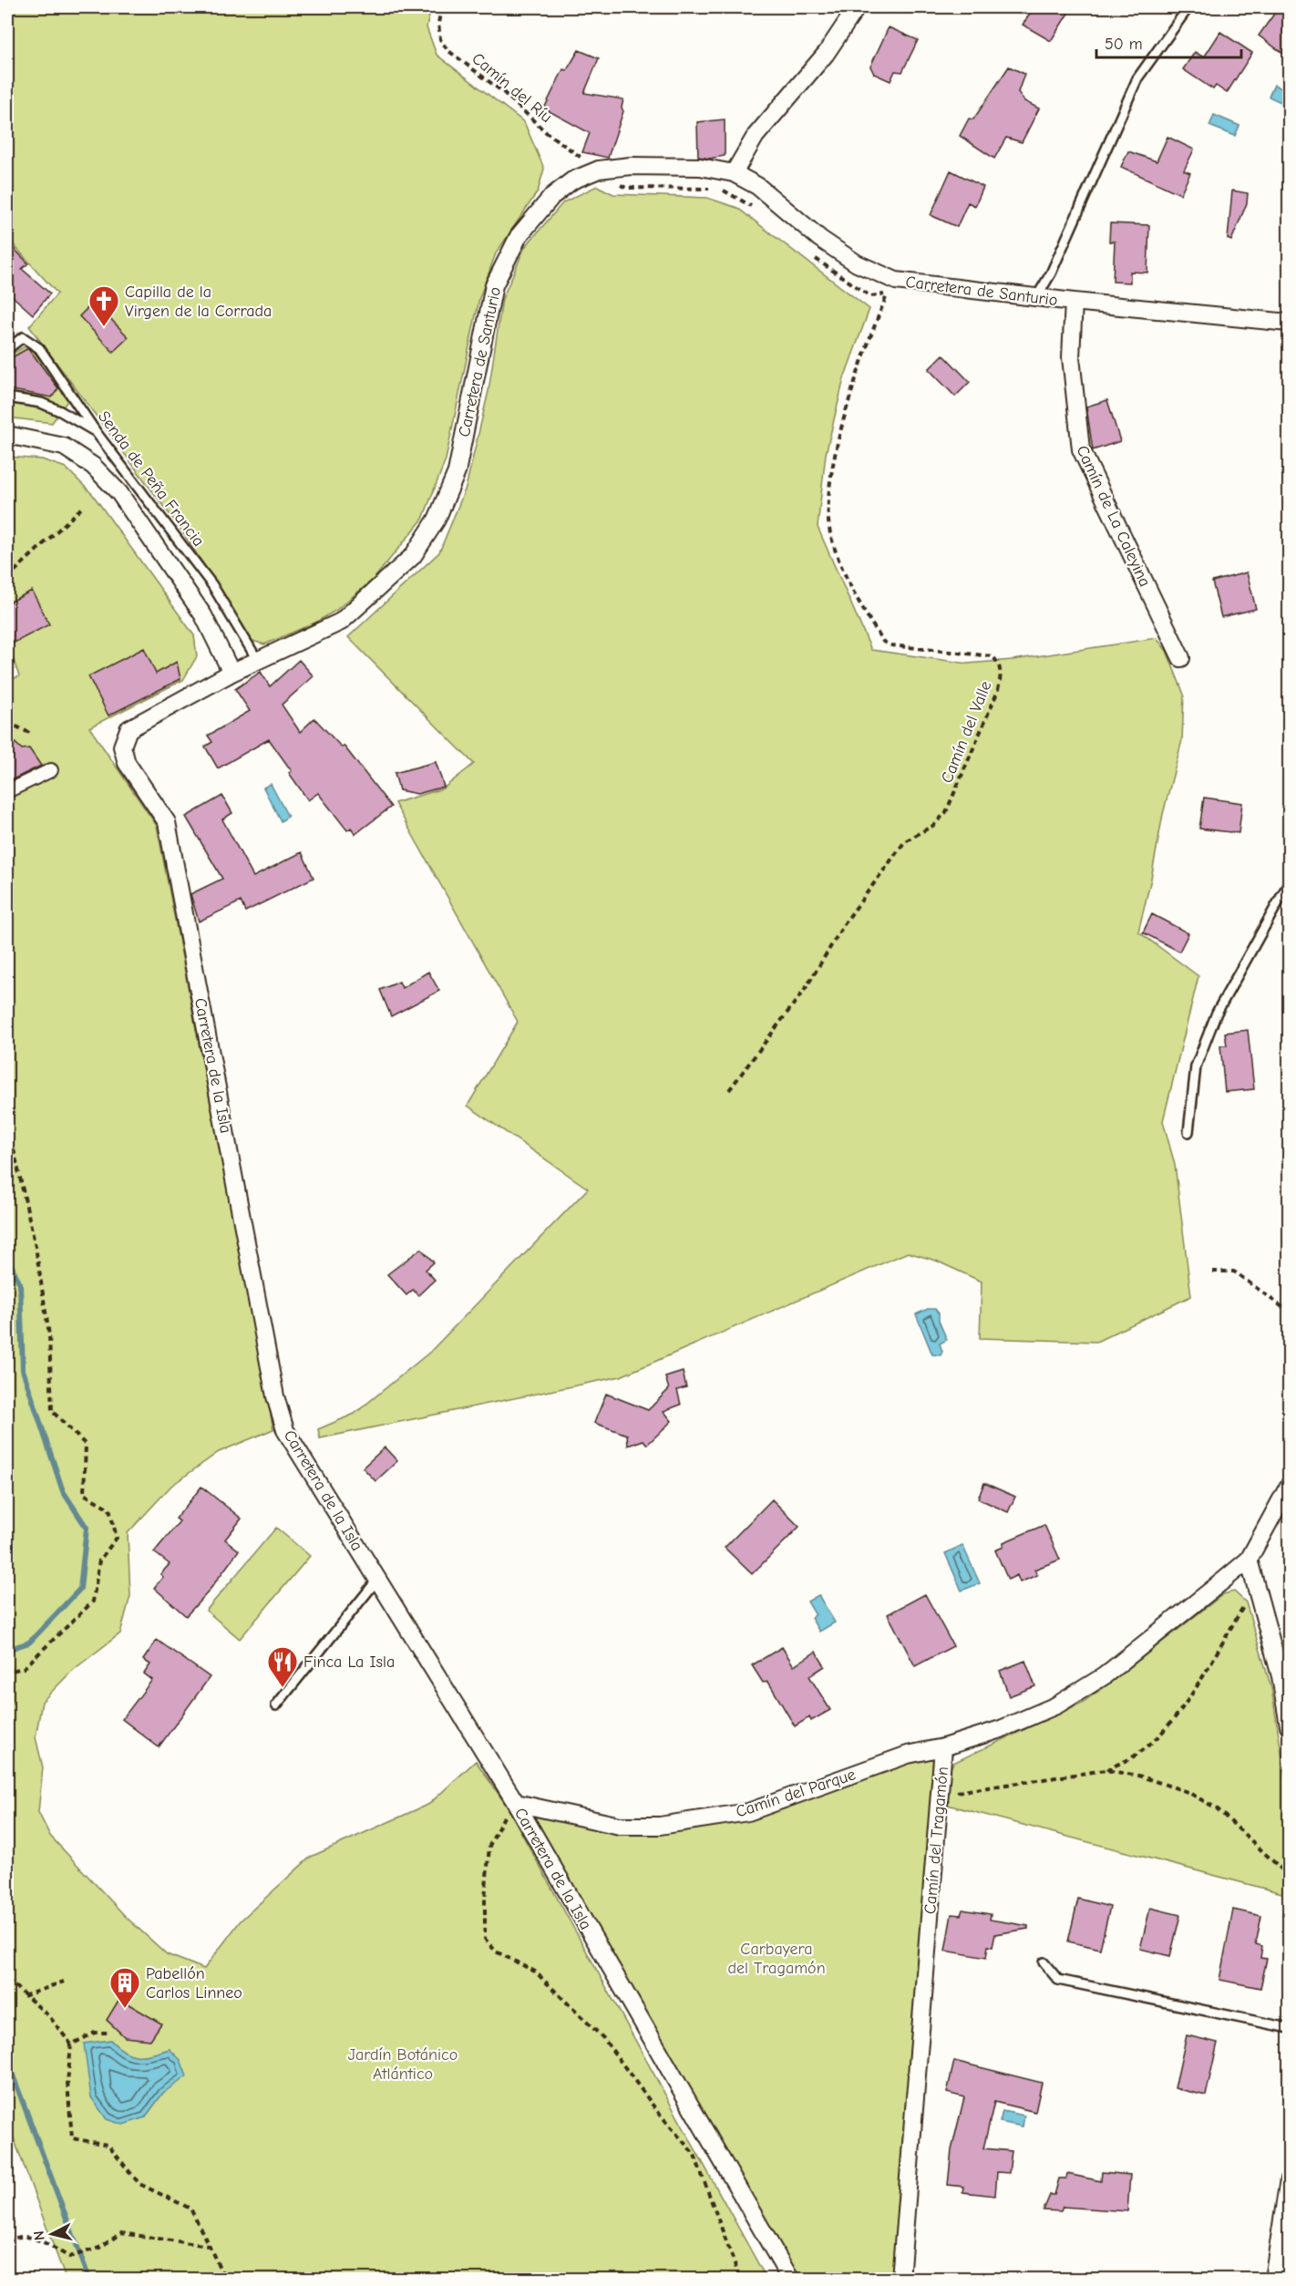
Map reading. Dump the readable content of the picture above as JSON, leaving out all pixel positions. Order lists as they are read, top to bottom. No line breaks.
{"streets":{"street":["Carretera de Santurio","Camín de La Caleyina","Carretera de la Isla","Camín del Parque","Camín del Tragamón"],"lane":["Senda de Peña Francia"],"path":["Camín del Ríu","Camín del Valle"]},"crossings":[["Camín del Ríu","Carretera de Santurio"],["Carretera de Santurio","Senda de Peña Francia"],["Carretera de Santurio","Camín de La Caleyina"],["Carretera de Santurio","Carretera de la Isla"],["Carretera de la Isla","Camín del Parque"],["Camín del Parque","Camín del Tragamón"]],"parks":["Carbayera del Tragamón","Jardín Botánico Atlántico"],"places":{"church":["Capilla de la Virgen de la Corrada"],"restaurant":["Finca La Isla"],"building":["Pabellón Carlos Linneo"]},"scale_bar":"50 m","north":"left"}
